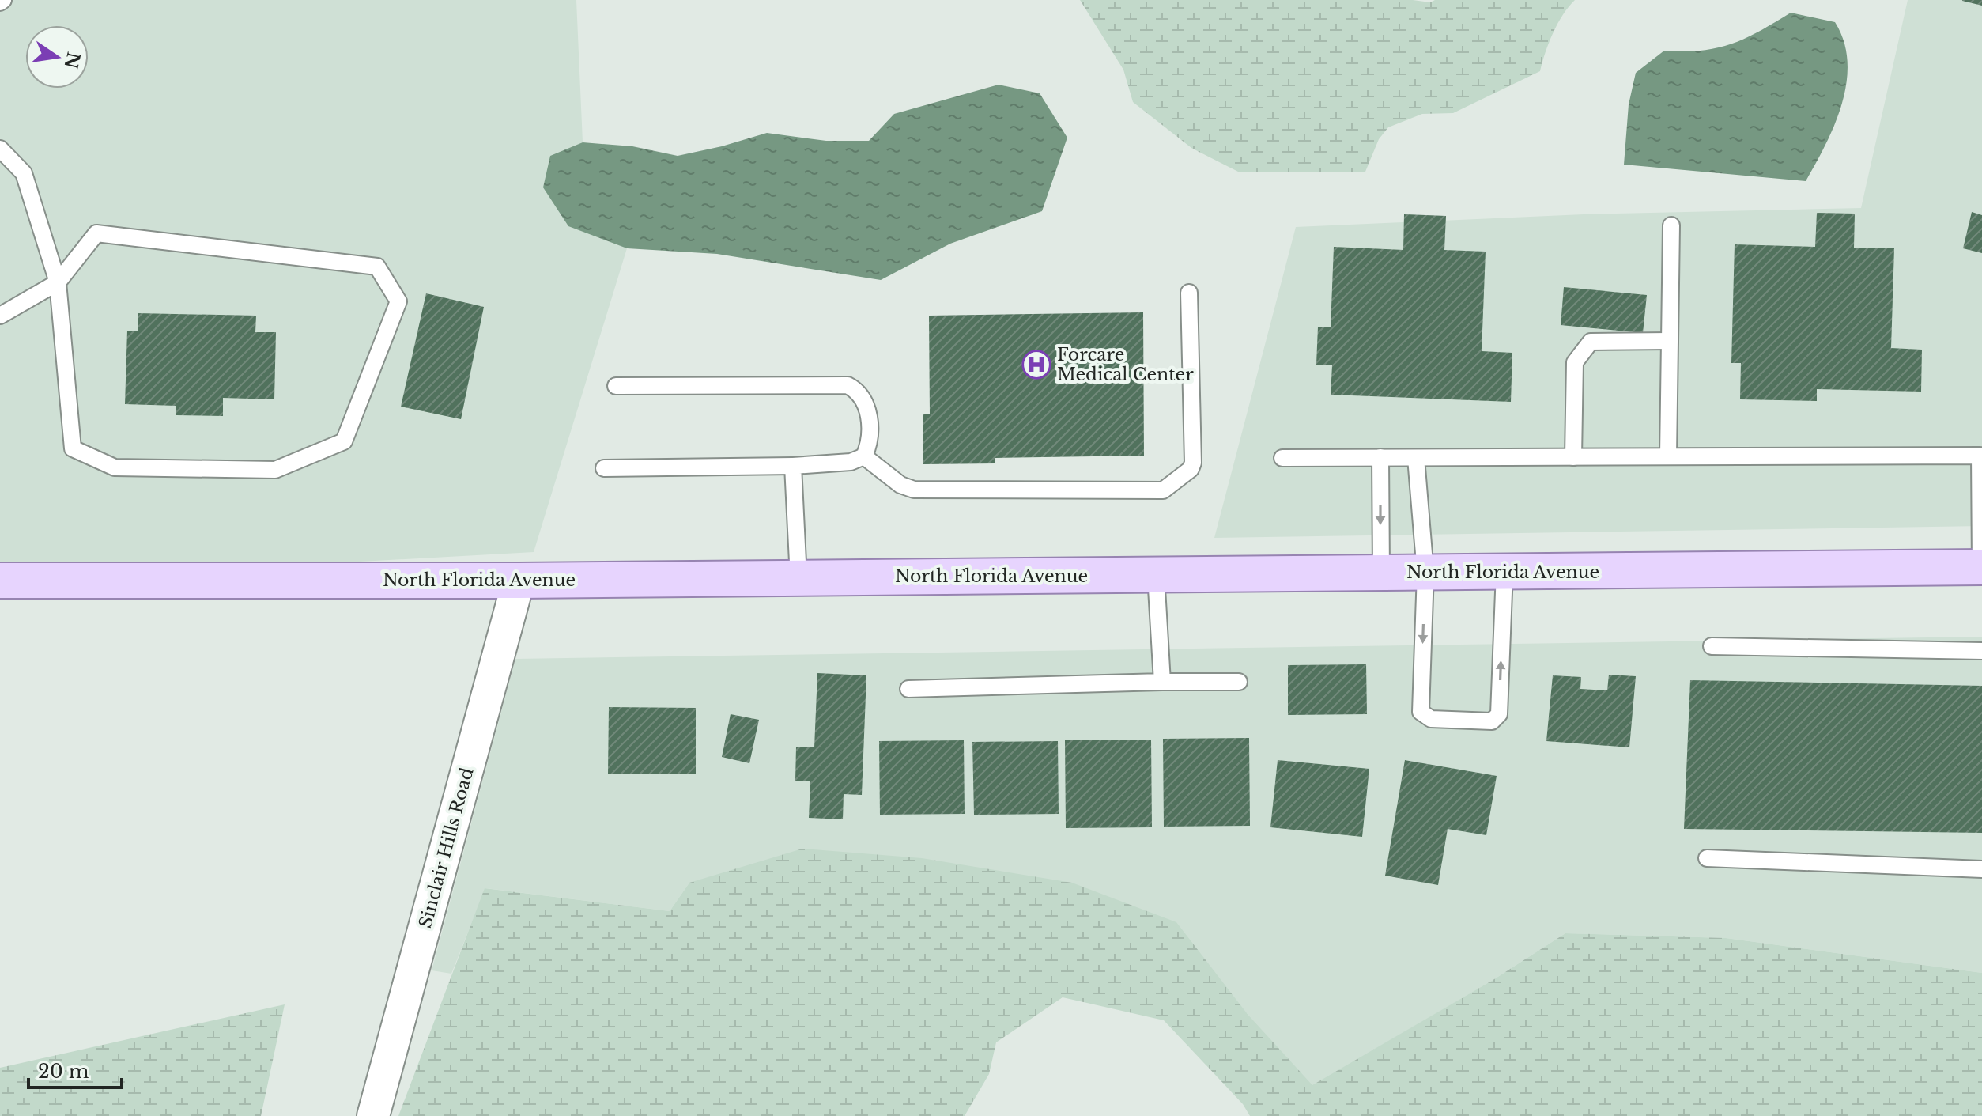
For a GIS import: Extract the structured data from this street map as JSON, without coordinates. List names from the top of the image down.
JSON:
{
  "streets": {
    "main road": ["North Florida Avenue"],
    "street": ["Sinclair Hills Road"]
  },
  "crossings": [
    ["North Florida Avenue", "Sinclair Hills Road"]
  ],
  "places": {
    "hospital": ["Forcare Medical Center"]
  },
  "scale_bar": "20 m",
  "north": "right"
}
